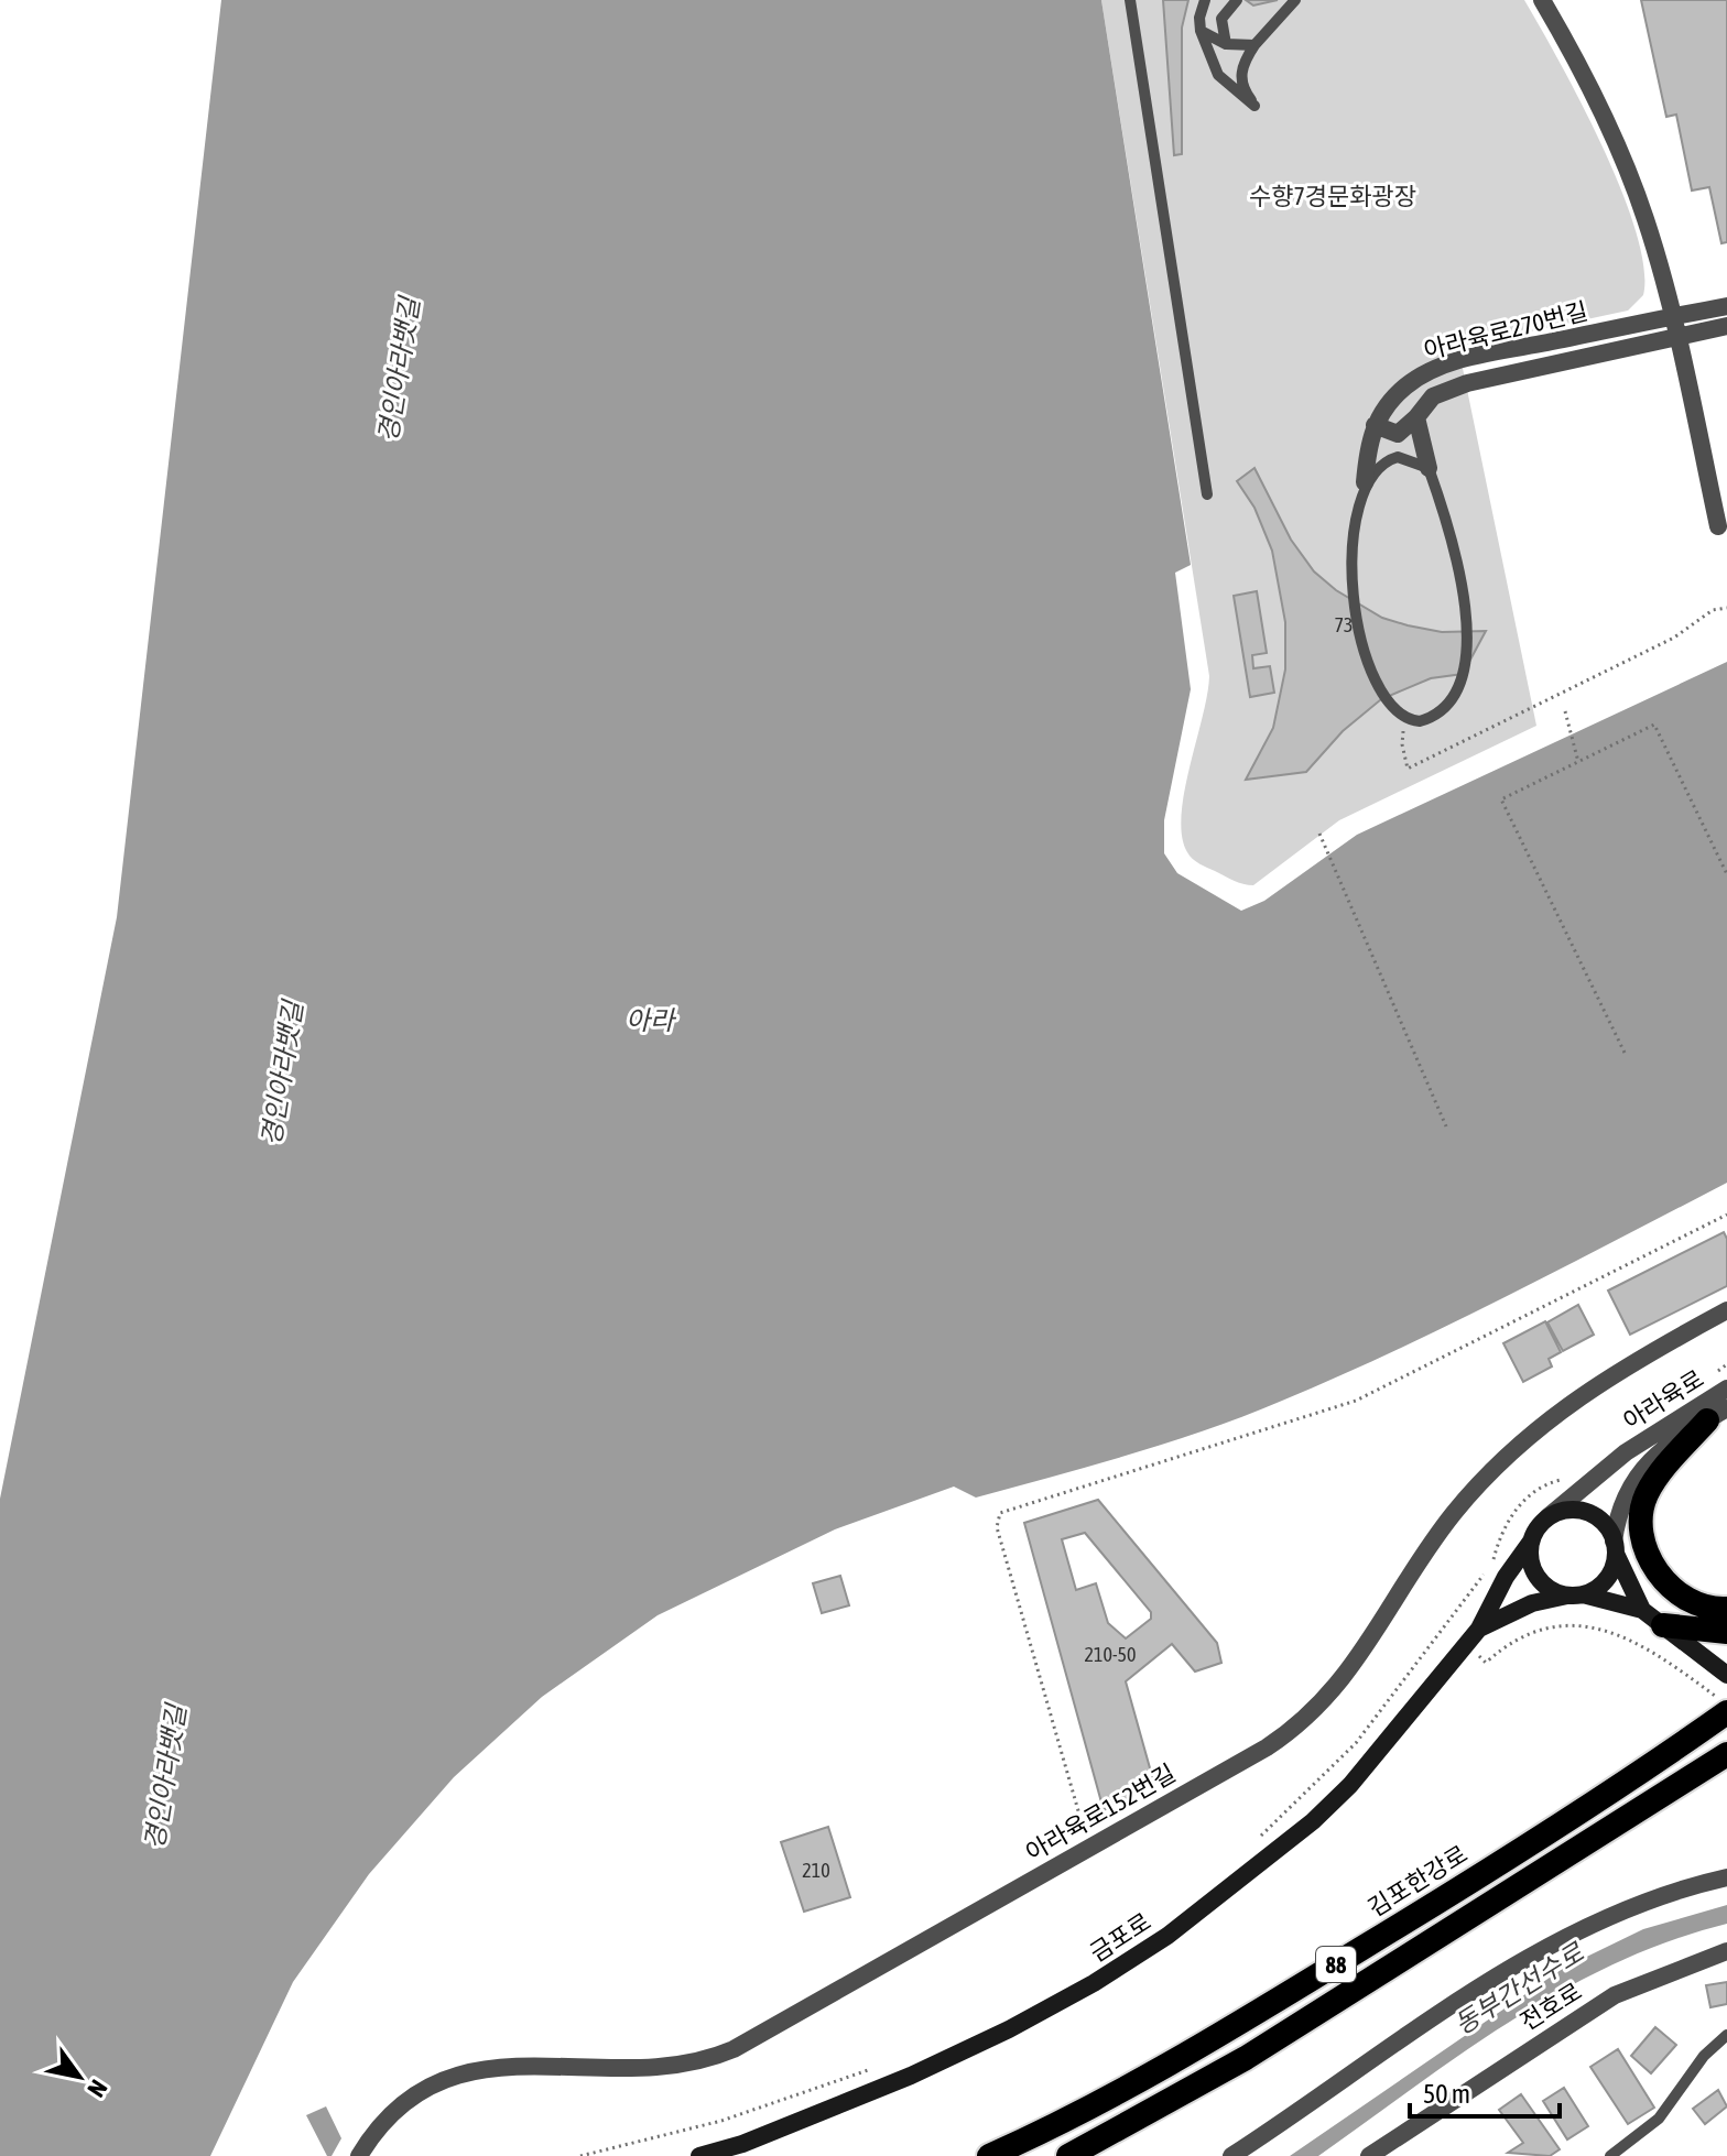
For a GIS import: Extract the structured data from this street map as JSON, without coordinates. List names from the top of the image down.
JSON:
{
  "streets": {
    "highway": ["김포한강로", "88"],
    "main road": ["금포로"],
    "street": [
      "아라육로270번길",
      "아라육로",
      "아라육로152번길",
      "전호로"
    ]
  },
  "water": ["경인아라뱃길", "아라", "동부간선수로"],
  "parks": ["수향7경문화광장"],
  "house_numbers": ["73", "210-50", "210"],
  "scale_bar": "50 m",
  "north": "bottom right"
}
